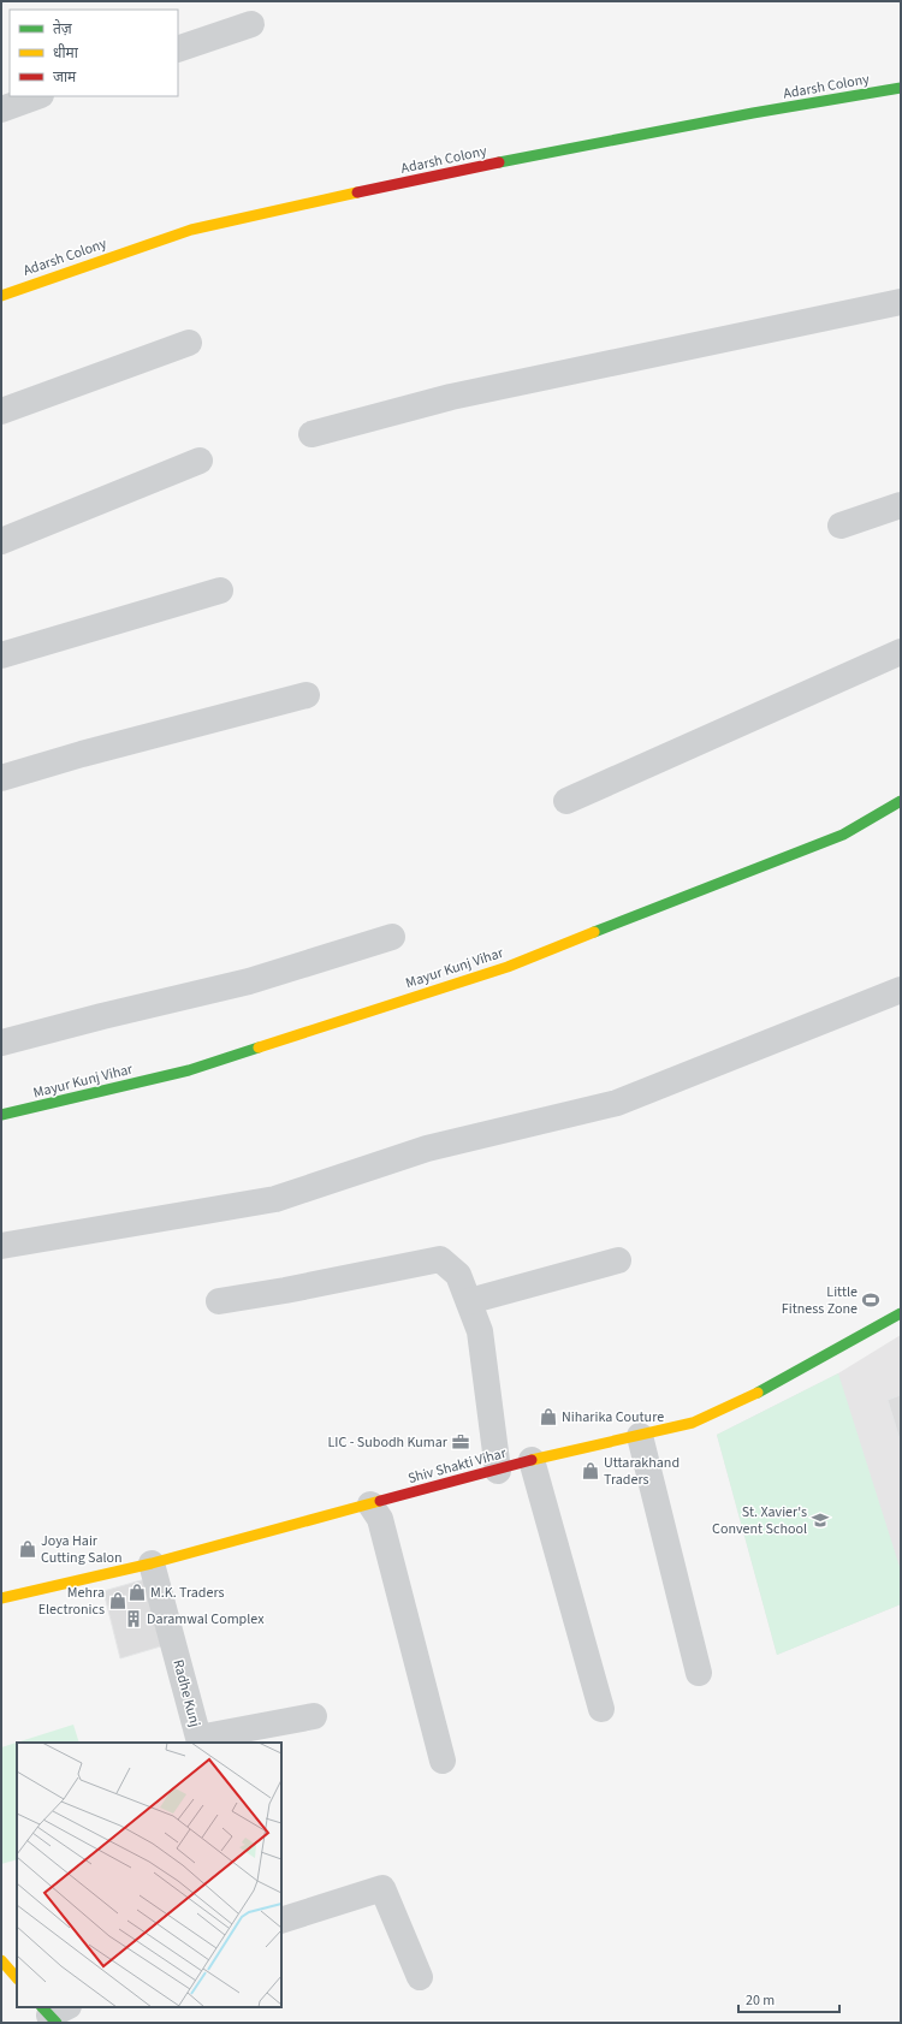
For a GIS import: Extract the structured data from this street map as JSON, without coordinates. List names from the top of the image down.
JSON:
{
  "streets": {
    "street": [
      "Adarsh Colony",
      "Mayur Kunj Vihar",
      "Shiv Shakti Vihar",
      "Radhe Kunj"
    ]
  },
  "crossings": [
    ["Shiv Shakti Vihar", "Radhe Kunj"]
  ],
  "places": {
    "sports": ["Little Fitness Zone"],
    "shop": [
      "Niharika Couture",
      "Uttarakhand Traders",
      "Joya Hair Cutting Salon",
      "M.K. Traders",
      "Mehra Electronics"
    ],
    "office": ["LIC - Subodh Kumar"],
    "school or university": ["St. Xavier's Convent School"],
    "building": ["Daramwal Complex"]
  },
  "legend": ["तेज़", "धीमा", "जाम"],
  "scale_bar": "20 m"
}
